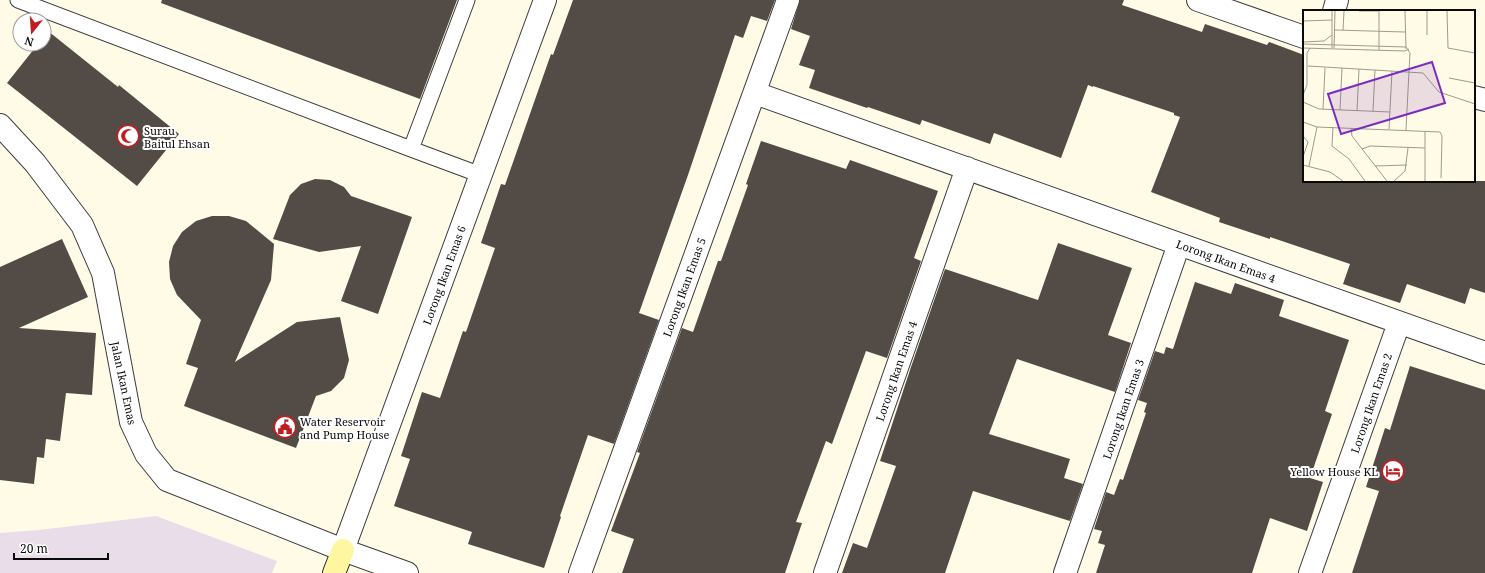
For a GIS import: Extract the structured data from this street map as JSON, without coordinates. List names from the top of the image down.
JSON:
{
  "streets": {
    "street": [
      "Lorong Ikan Emas 4",
      "Lorong Ikan Emas 6",
      "Lorong Ikan Emas 5",
      "Jalan Ikan Emas",
      "Lorong Ikan Emas 2",
      "Lorong Ikan Emas 3"
    ]
  },
  "crossings": [
    ["Lorong Ikan Emas 4", "Lorong Ikan Emas 5"],
    ["Lorong Ikan Emas 4", "Lorong Ikan Emas 2"],
    ["Lorong Ikan Emas 4", "Lorong Ikan Emas 3"],
    ["Lorong Ikan Emas 6", "Jalan Ikan Emas"]
  ],
  "places": {
    "mosque": ["Surau Baitul Ehsan"],
    "public building": ["Water Reservoir and Pump House"],
    "hotel": ["Yellow House KL"]
  },
  "scale_bar": "20 m",
  "north": "bottom"
}
